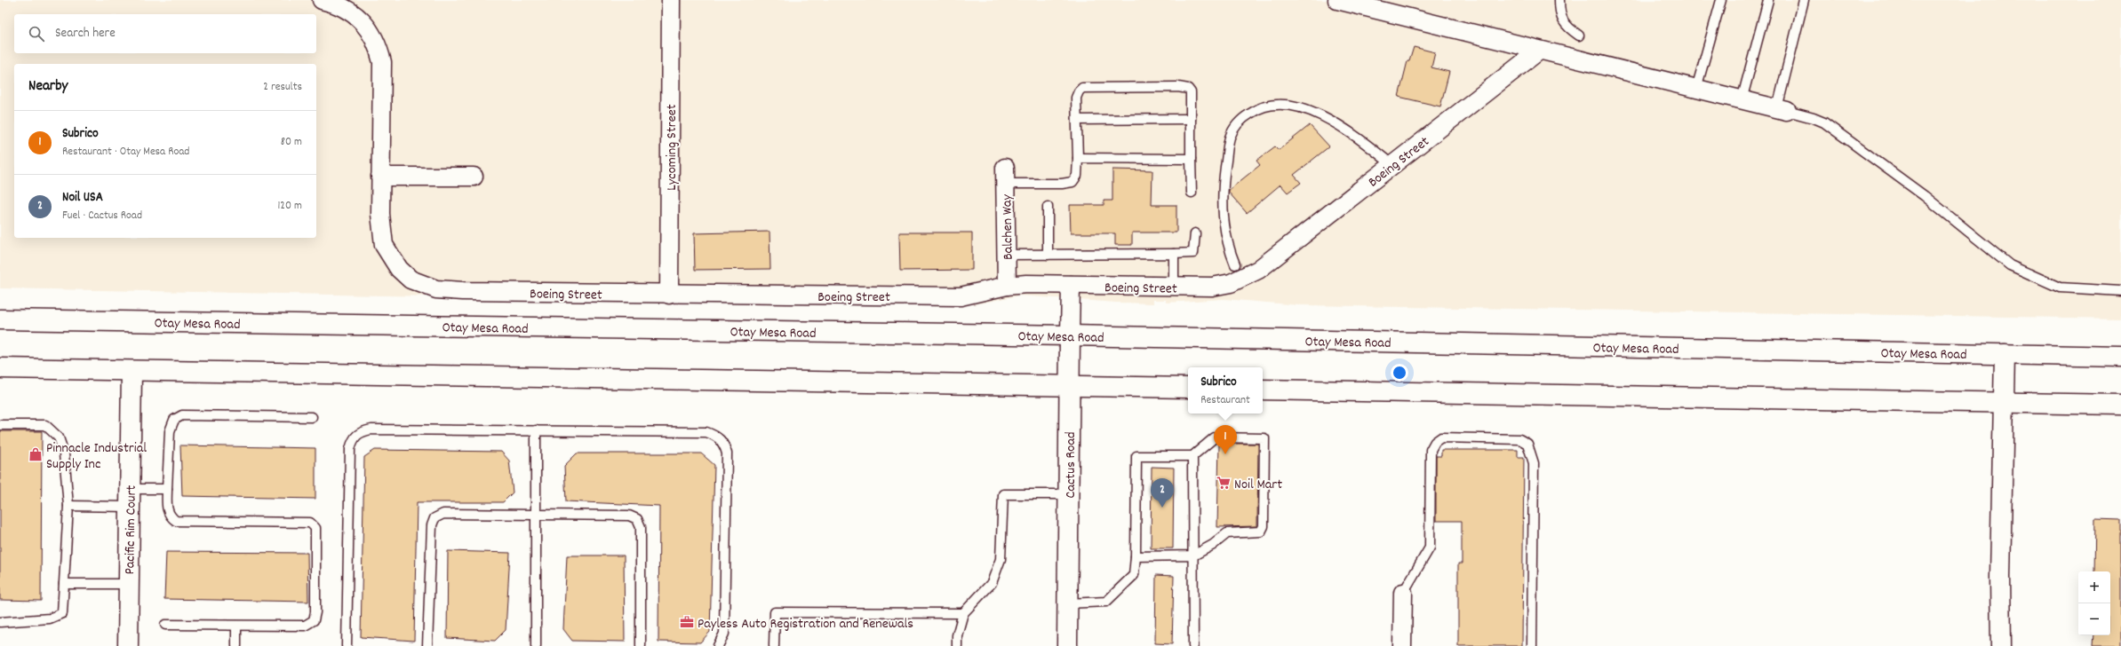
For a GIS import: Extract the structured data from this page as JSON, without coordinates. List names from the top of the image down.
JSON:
{
  "streets": {
    "main road": ["Otay Mesa Road", "Cactus Road", "Pacific Rim Court"],
    "street": ["Lycoming Street", "Boeing Street", "Balchen Way"]
  },
  "crossings": [
    ["Lycoming Street", "Boeing Street"],
    ["Boeing Street", "Balchen Way"],
    ["Boeing Street", "Cactus Road"],
    ["Otay Mesa Road", "Cactus Road"]
  ],
  "places": {
    "shop": ["Pinnacle Industrial Supply Inc"],
    "supermarket": ["Noil Mart"],
    "office": ["Payless Auto Registration and Renewals"]
  },
  "page": {
    "search": "Search here",
    "heading": ["Nearby", "2 results"],
    "list": [
      {
        "mark": "1",
        "name": "Subrico",
        "note": "Restaurant · Otay Mesa Road",
        "value": "80 m"
      },
      {
        "mark": "2",
        "name": "Noil USA",
        "note": "Fuel · Cactus Road",
        "value": "120 m"
      }
    ],
    "popup": ["Subrico", "Restaurant"],
    "pins": ["1", "2"],
    "map_buttons": ["+", "−"]
  }
}
